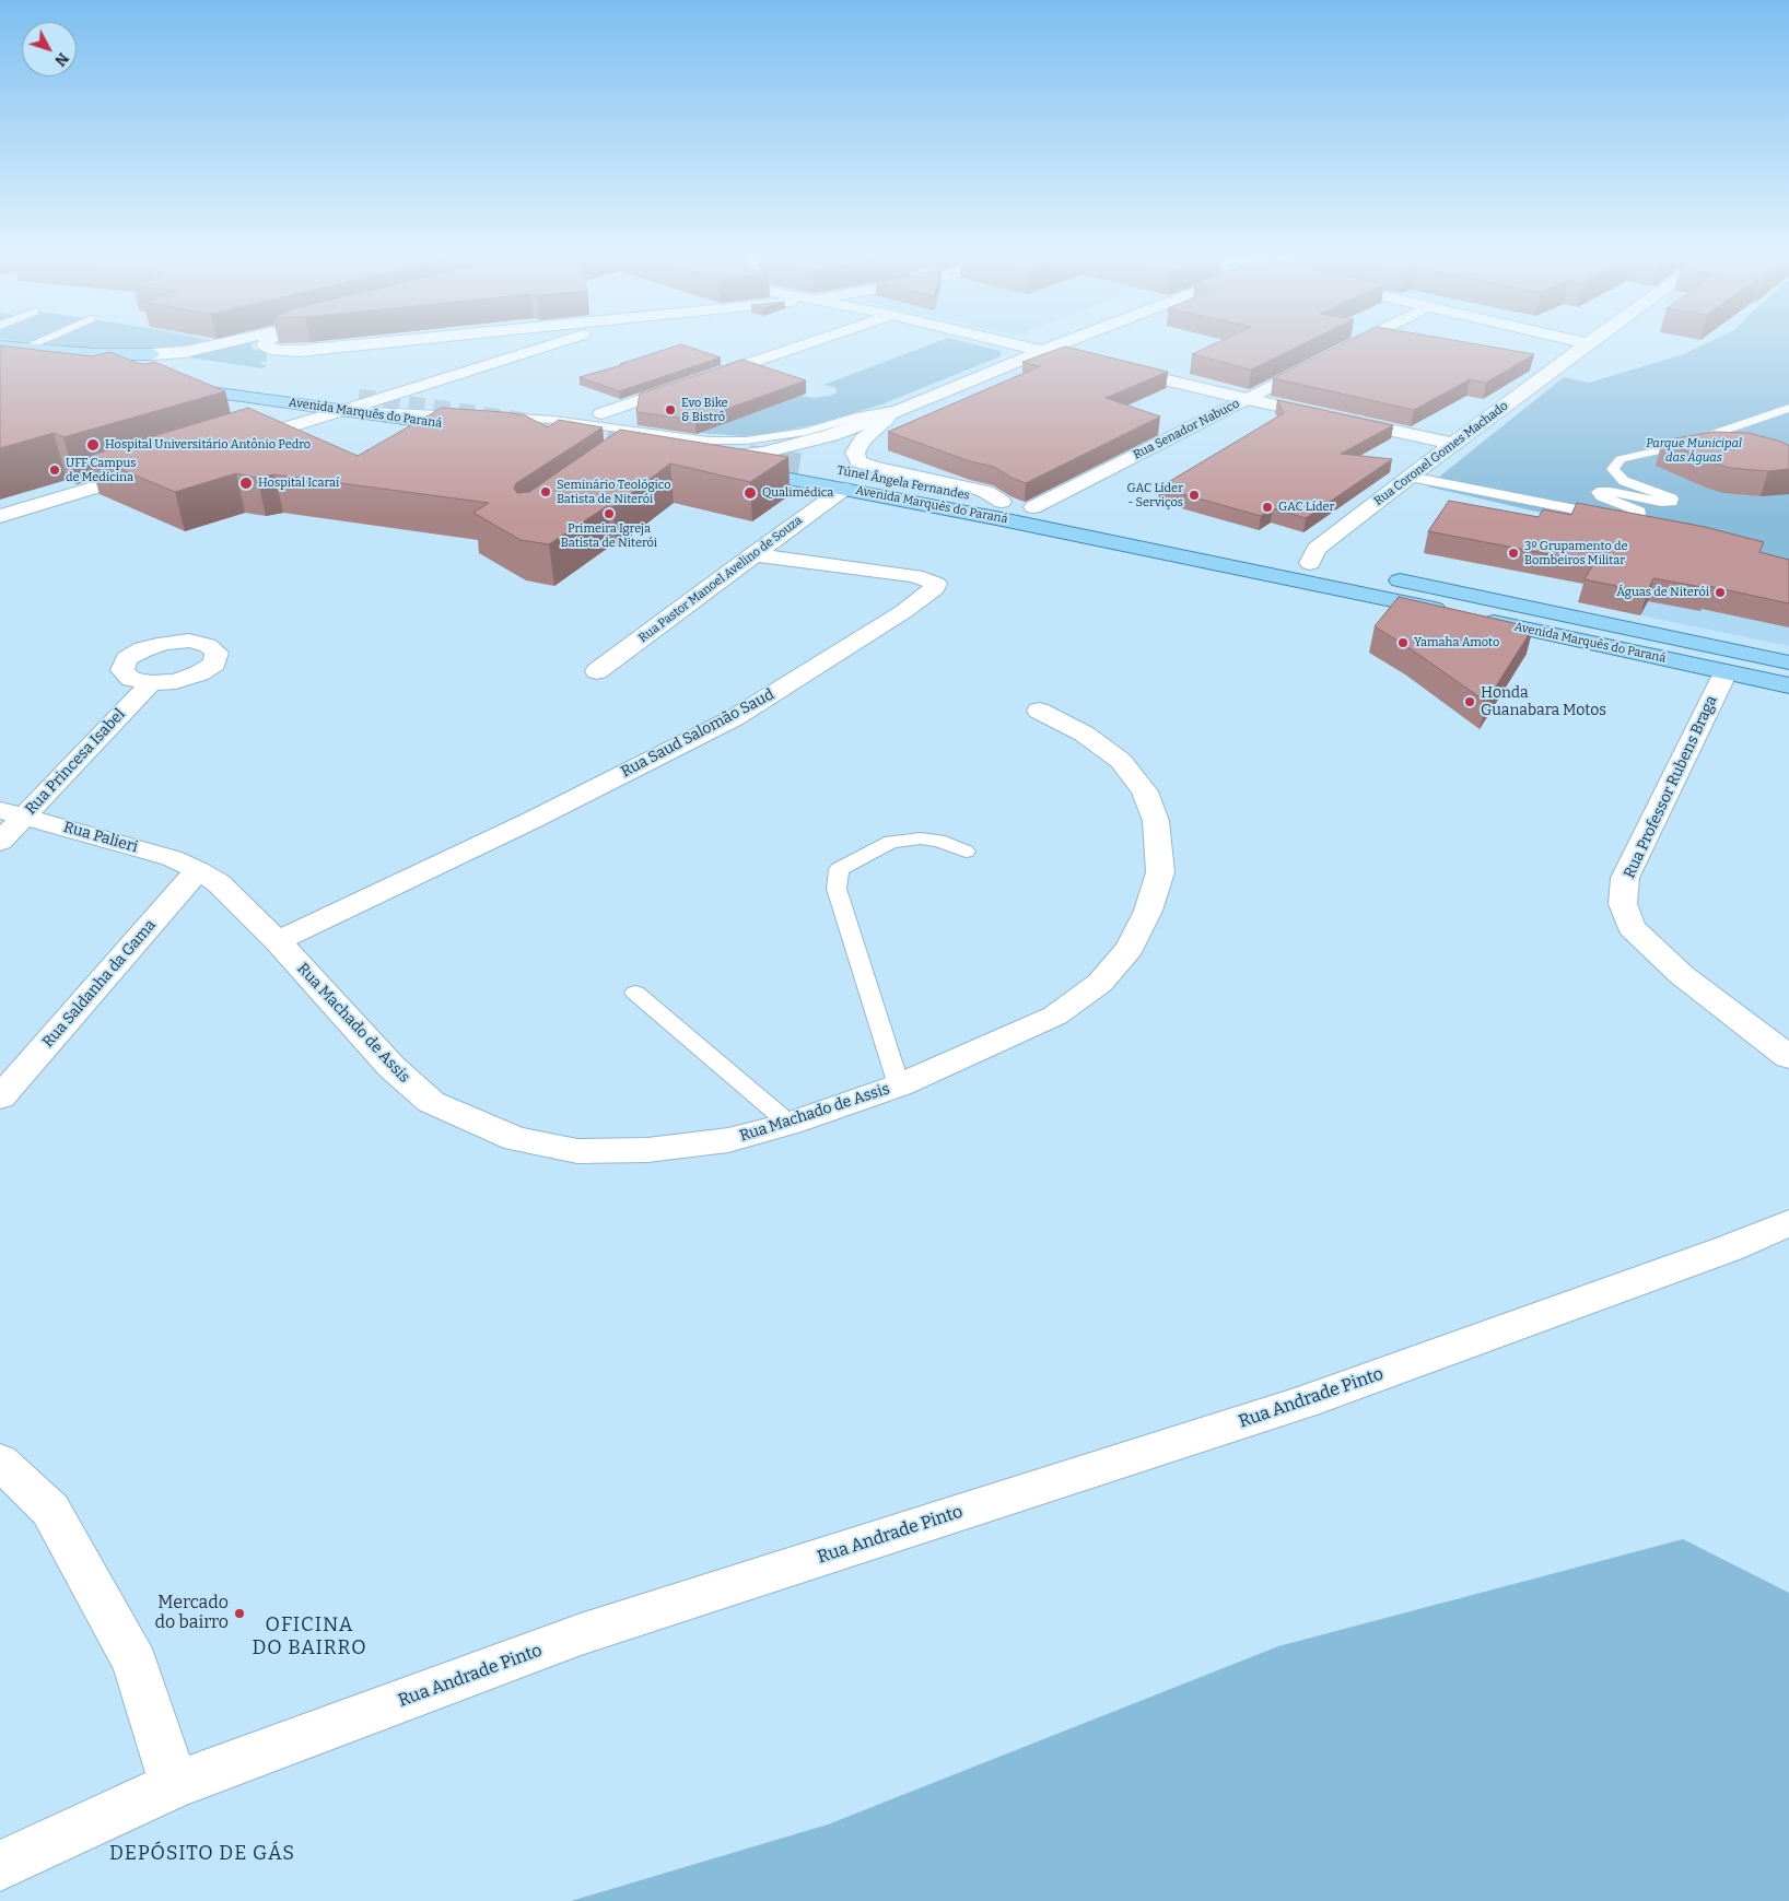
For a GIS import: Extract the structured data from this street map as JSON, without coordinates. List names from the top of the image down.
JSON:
{
  "streets": {
    "main road": ["Avenida Marquês do Paraná", "Túnel Ângela Fernandes"],
    "street": [
      "Rua Senador Nabuco",
      "Rua Coronel Gomes Machado",
      "Rua Pastor Manoel Avelino de Souza",
      "Rua Saud Salomão Saud",
      "Rua Princesa Isabel",
      "Rua Professor Rubens Braga",
      "Rua Palieri",
      "Rua Saldanha da Gama",
      "Rua Machado de Assis",
      "Rua Andrade Pinto"
    ]
  },
  "crossings": [
    ["Avenida Marquês do Paraná", "Rua Senador Nabuco"],
    ["Avenida Marquês do Paraná", "Rua Coronel Gomes Machado"],
    ["Avenida Marquês do Paraná", "Túnel Ângela Fernandes"],
    ["Avenida Marquês do Paraná", "Rua Pastor Manoel Avelino de Souza"],
    ["Avenida Marquês do Paraná", "Rua Professor Rubens Braga"],
    ["Rua Pastor Manoel Avelino de Souza", "Rua Saud Salomão Saud"],
    ["Rua Saud Salomão Saud", "Rua Machado de Assis"],
    ["Rua Princesa Isabel", "Rua Palieri"],
    ["Rua Palieri", "Rua Saldanha da Gama"],
    ["Rua Palieri", "Rua Machado de Assis"],
    ["Rua Saldanha da Gama", "Rua Machado de Assis"]
  ],
  "districts": ["OFICINA DO BAIRRO", "DEPÓSITO DE GÁS"],
  "parks": ["Parque Municipal das Águas"],
  "places": [
    "Evo Bike & Bistrô",
    "Hospital Universitário Antônio Pedro",
    "UFF Campus de Medicina",
    "Hospital Icaraí",
    "Seminário Teológico Batista de Niterói",
    "Qualimédica",
    "GAC Líder - Serviços",
    "GAC Líder",
    "Primeira Igreja Batista de Niterói",
    "3º Grupamento de Bombeiros Militar",
    "Águas de Niterói",
    "Yamaha Amoto",
    "Honda Guanabara Motos",
    "Mercado do bairro"
  ],
  "north": "bottom right"
}
